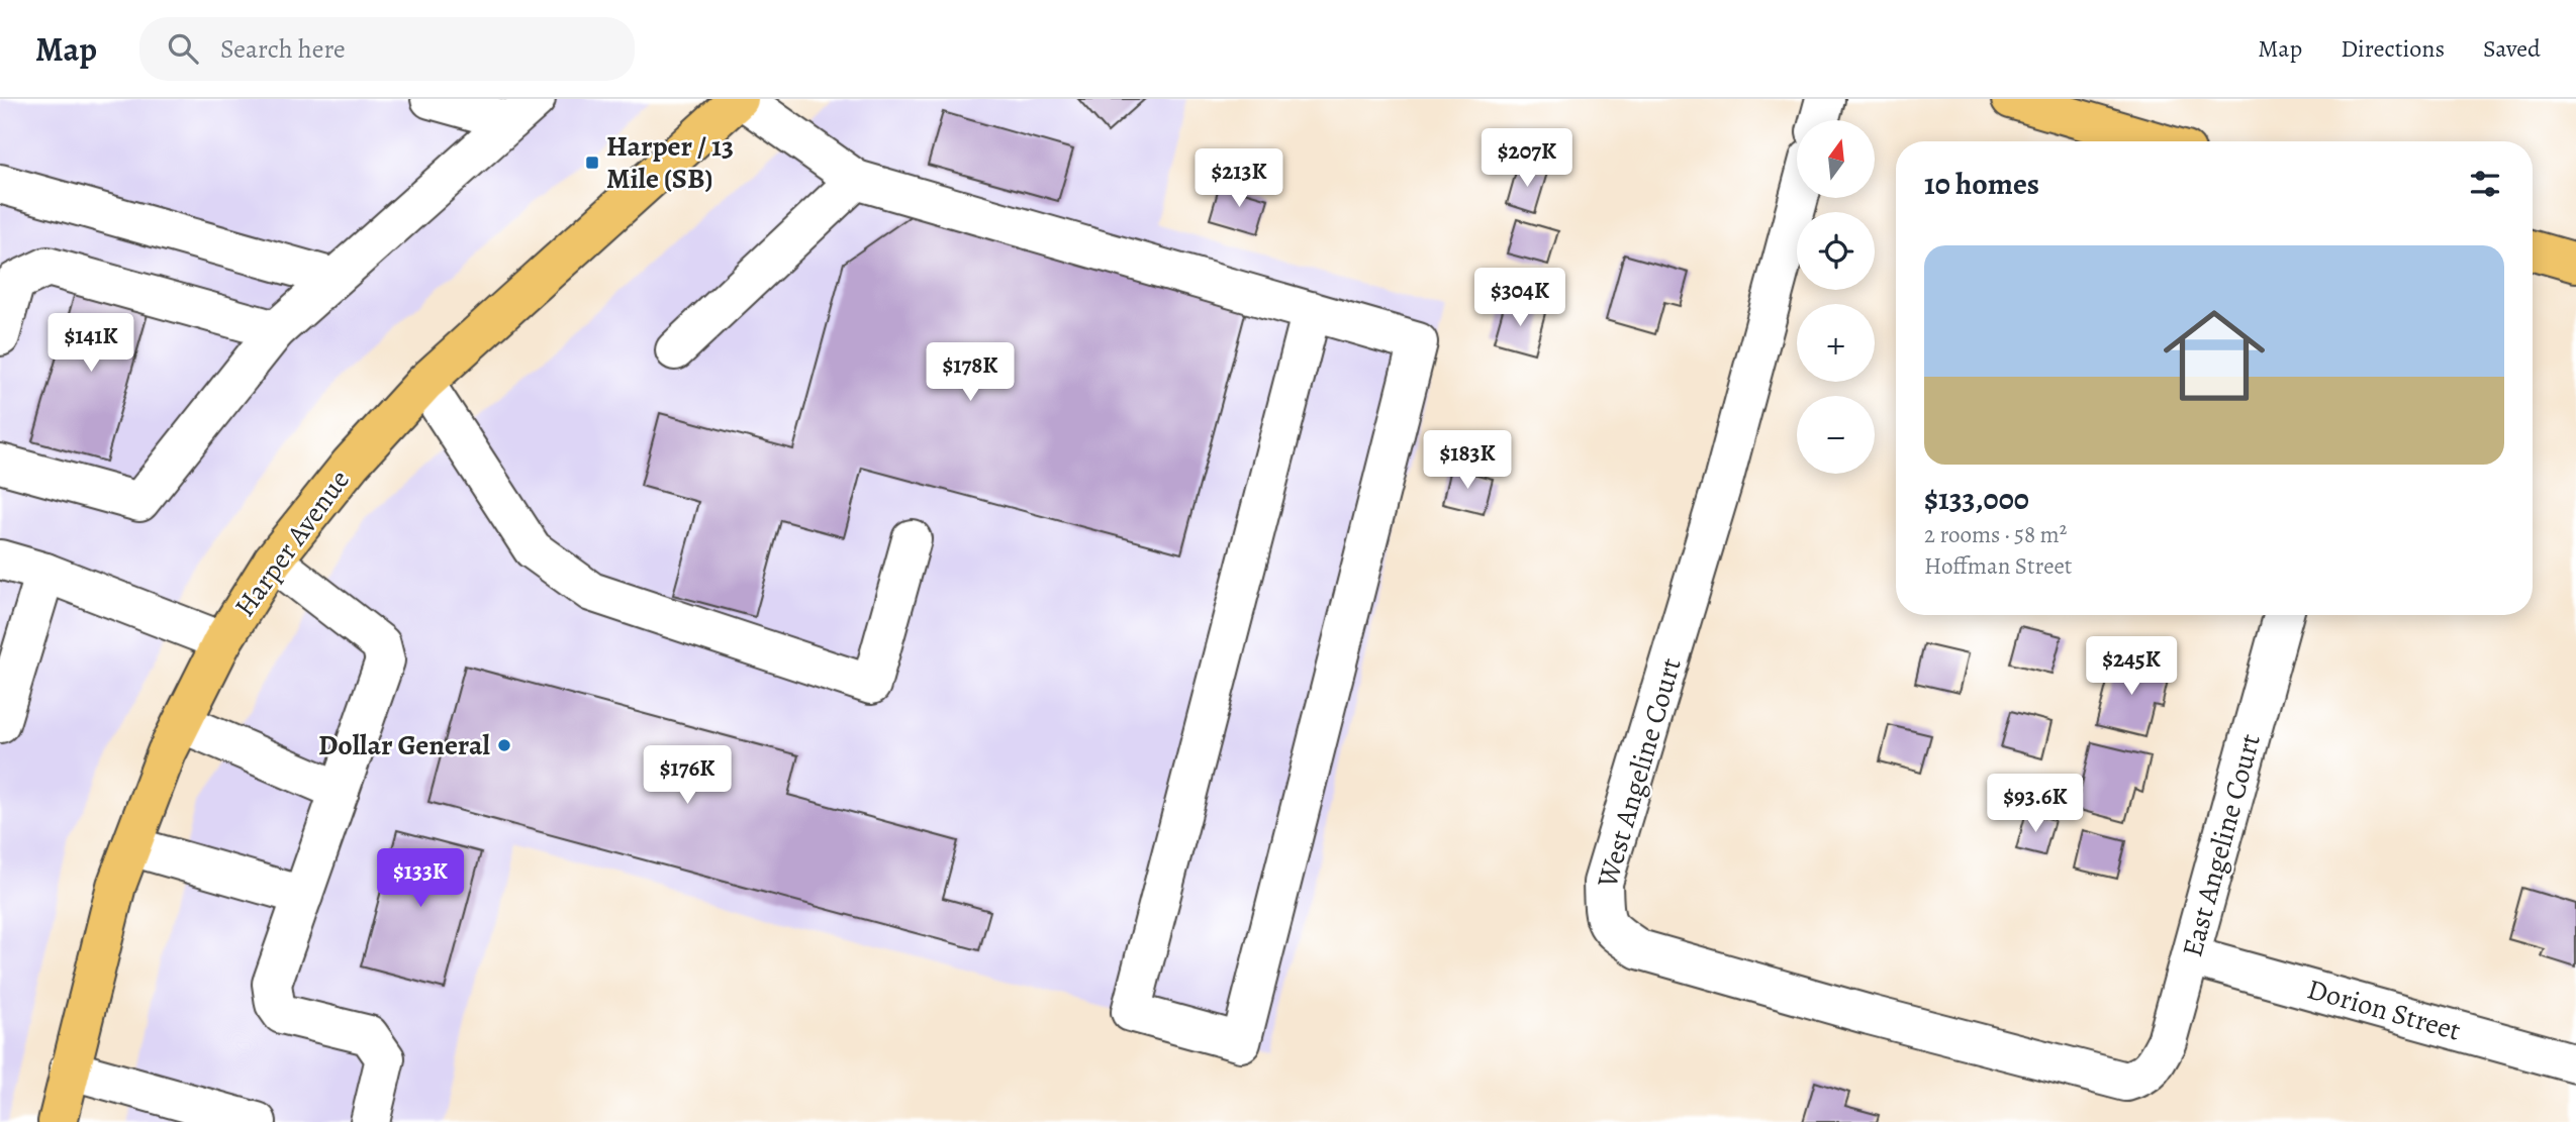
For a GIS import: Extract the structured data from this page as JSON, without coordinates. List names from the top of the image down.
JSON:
{
  "streets": {
    "main road": ["Harper Avenue"],
    "street": ["West Angeline Court", "East Angeline Court", "Dorion Street"]
  },
  "crossings": [
    ["West Angeline Court", "East Angeline Court"],
    ["East Angeline Court", "Dorion Street"]
  ],
  "places": {
    "transit": ["Harper / 13 Mile (SB)"],
    "other": ["Dollar General"]
  },
  "north": "top",
  "page": {
    "header": "Map",
    "search": "Search here",
    "nav": ["Map", "Directions", "Saved"],
    "map_buttons": ["+", "−"],
    "price": [
      "$207K",
      "$213K",
      "$304K",
      "$141K",
      "$178K",
      "$183K",
      "$245K",
      "$176K",
      "$93.6K",
      "$133K"
    ],
    "heading": "10 homes",
    "list": [
      {
        "name": "$133,000",
        "note": "2 rooms · 58 m² · Hoffman Street"
      }
    ]
  }
}
